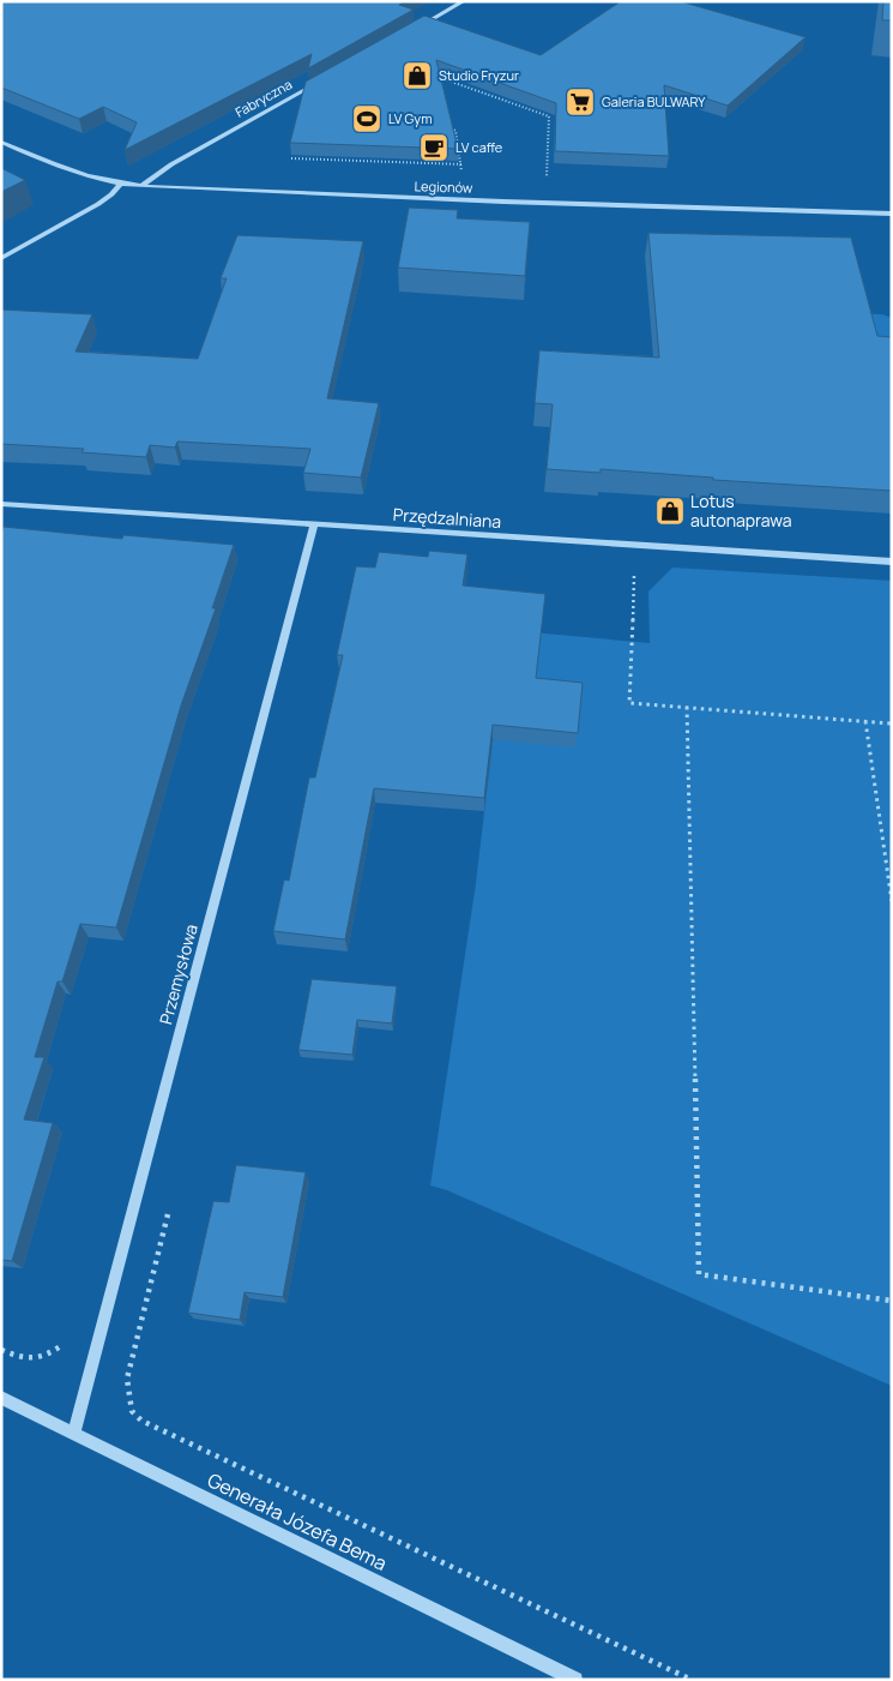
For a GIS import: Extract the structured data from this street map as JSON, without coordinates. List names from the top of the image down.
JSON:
{
  "streets": {
    "street": [
      "Fabryczna",
      "Legionów",
      "Przędzalniana",
      "Przemysłowa",
      "Generała Józefa Bema"
    ]
  },
  "crossings": [
    ["Fabryczna", "Legionów"],
    ["Przędzalniana", "Przemysłowa"],
    ["Przemysłowa", "Generała Józefa Bema"]
  ],
  "places": {
    "shop": ["Studio Fryzur", "Lotus autonaprawa"],
    "supermarket": ["Galeria BULWARY"],
    "sports": ["LV Gym"],
    "cafe": ["LV caffe"]
  }
}
